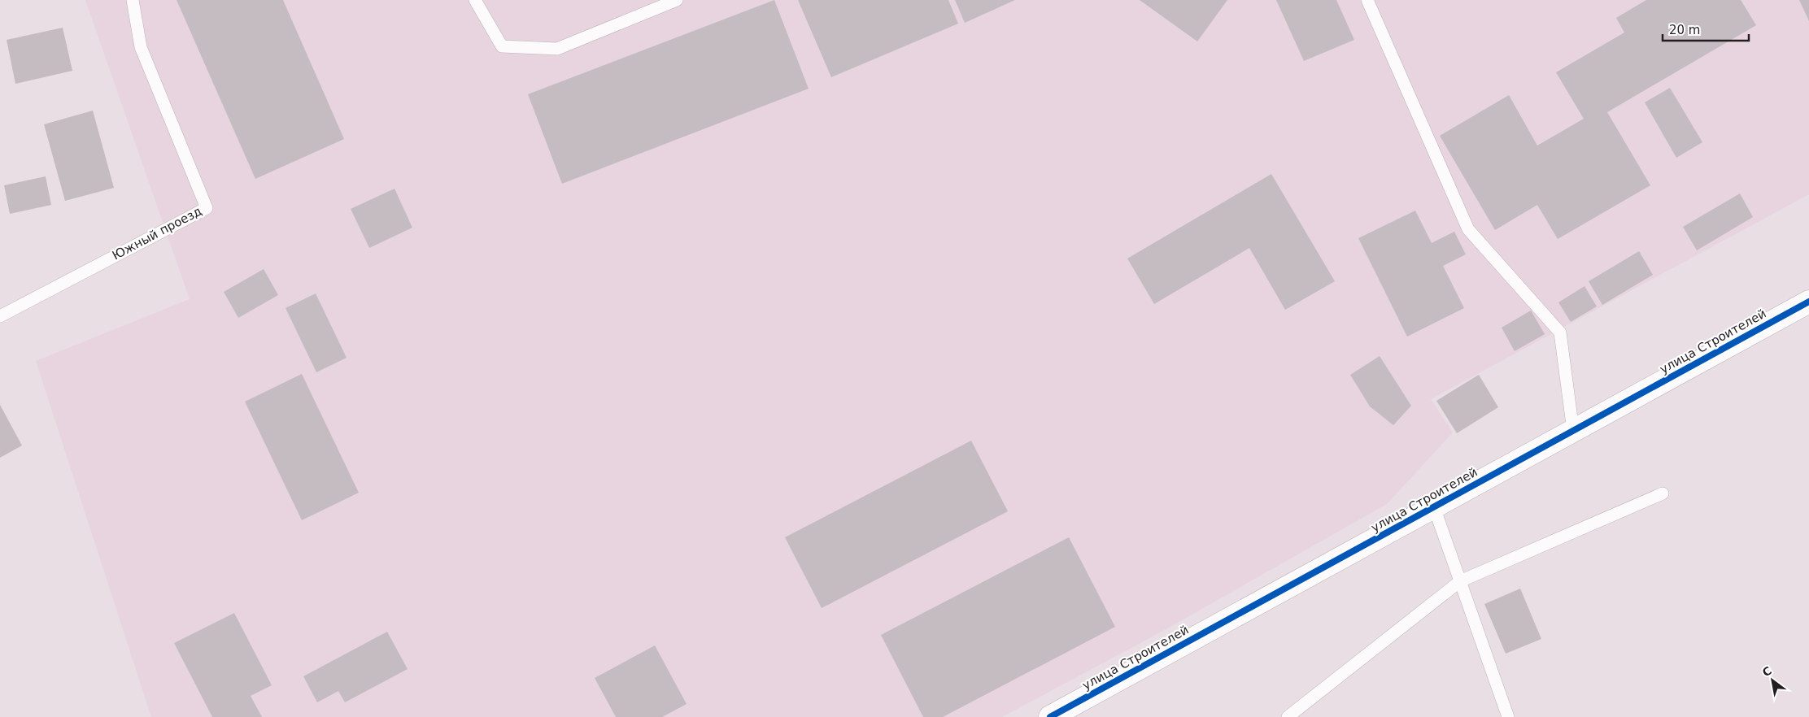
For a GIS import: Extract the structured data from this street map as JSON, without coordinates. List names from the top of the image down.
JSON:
{
  "streets": {
    "street": ["улица Строителей"],
    "lane": ["Южный проезд"]
  },
  "scale_bar": "20 m",
  "north": "top left"
}
